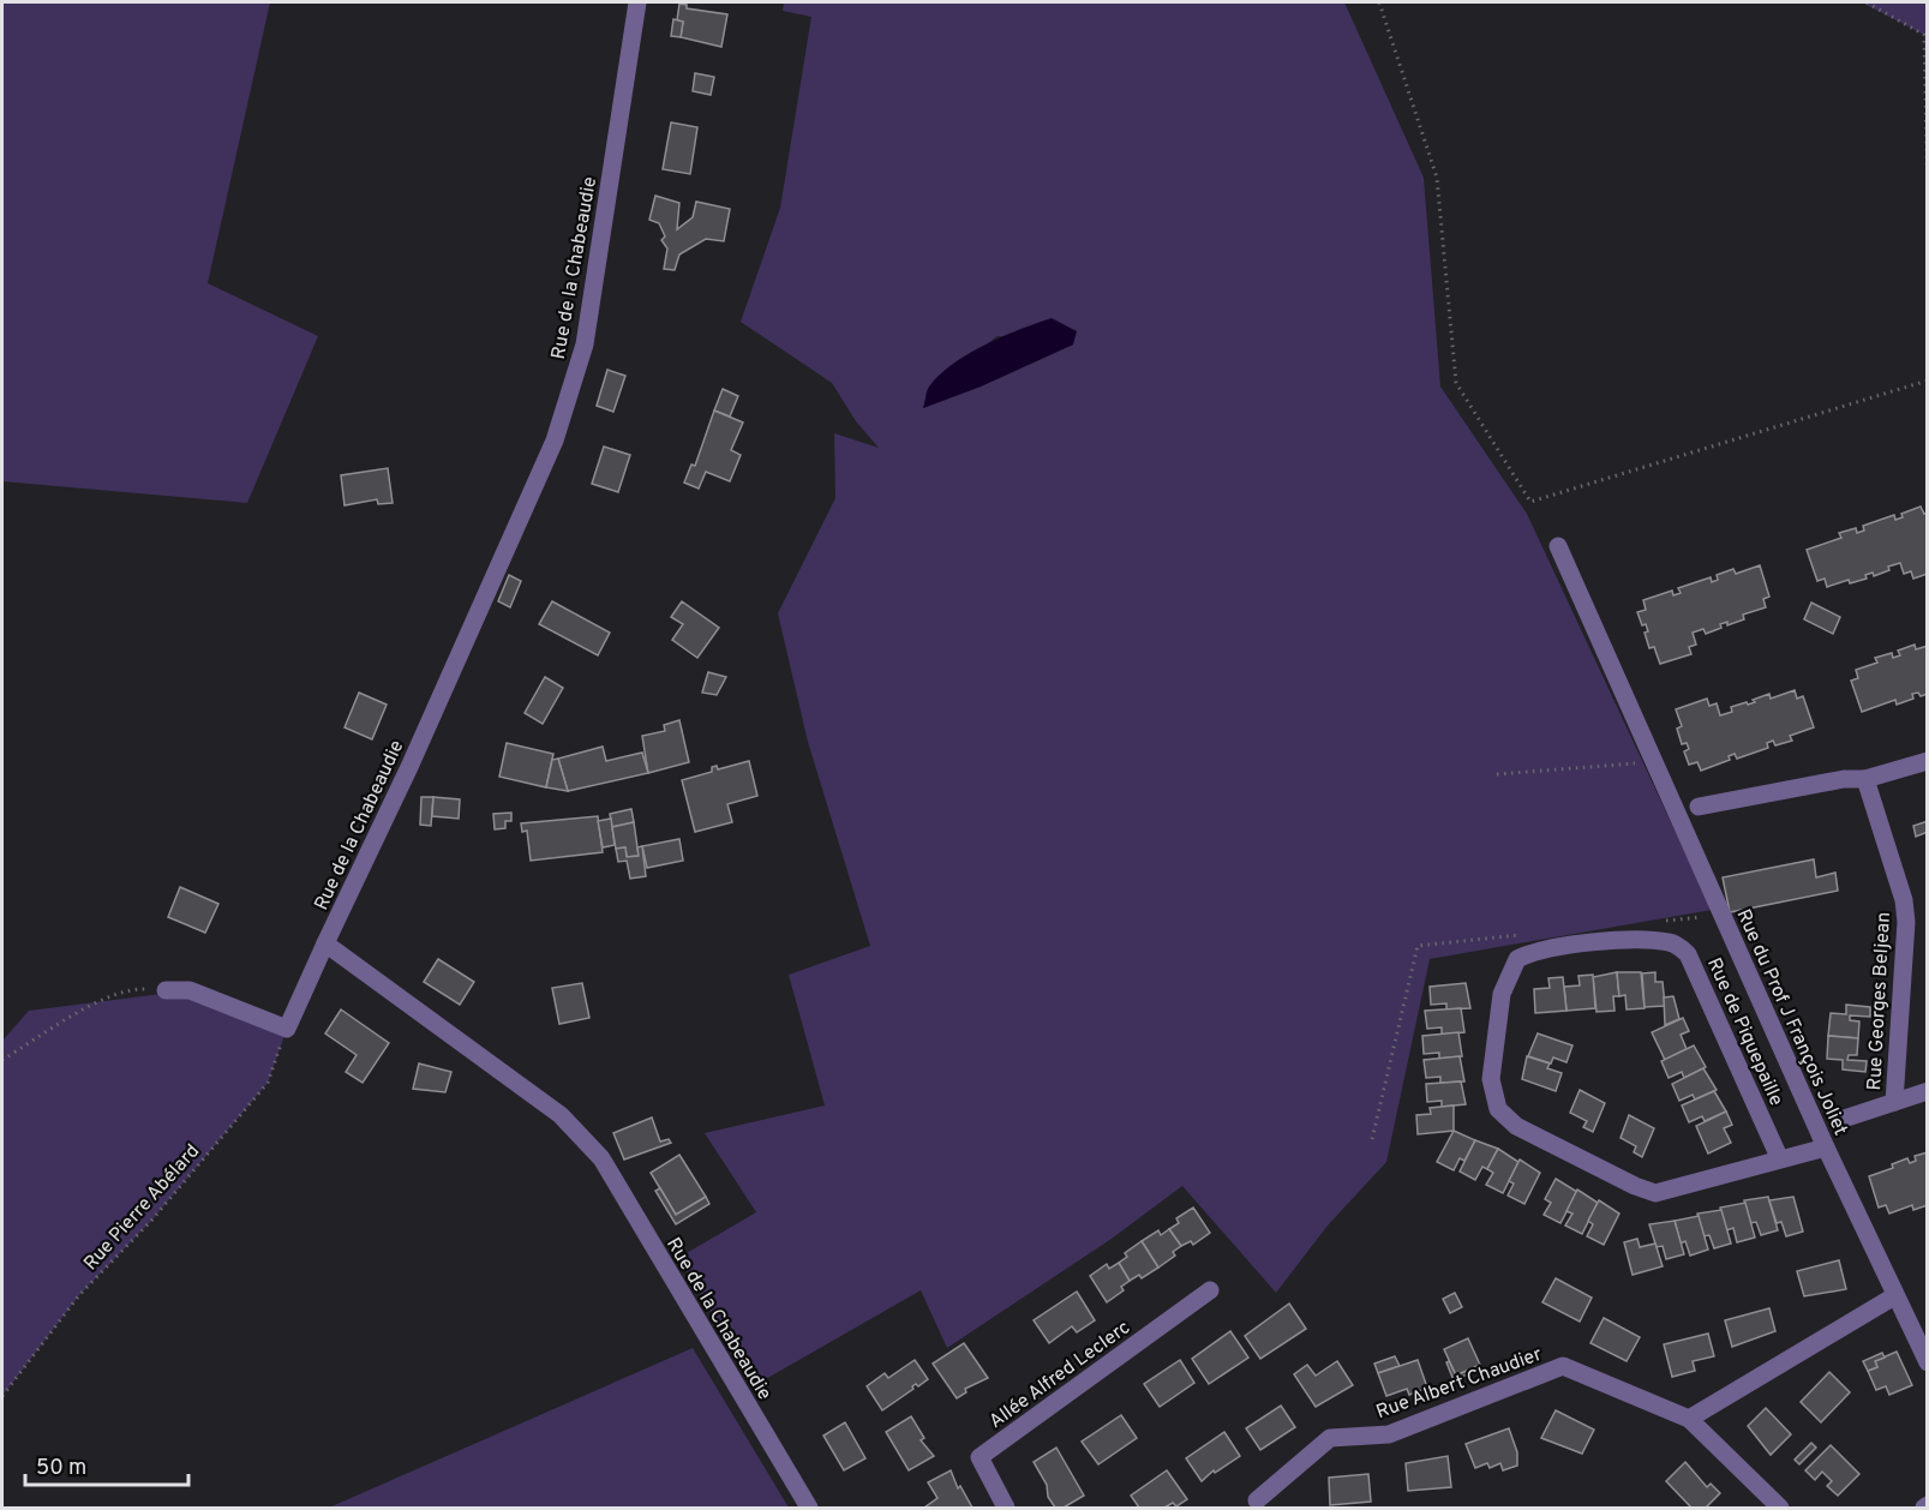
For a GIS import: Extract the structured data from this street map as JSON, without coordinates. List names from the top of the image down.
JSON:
{
  "streets": {
    "street": [
      "Rue de la Chabeaudie",
      "Rue Georges Beljean",
      "Rue du Prof J François Joliet",
      "Rue de Piquepaille",
      "Allée Alfred Leclerc",
      "Rue Albert Chaudier"
    ],
    "path": ["Rue Pierre Abélard"]
  },
  "crossings": [
    ["Rue du Prof J François Joliet", "Rue de Piquepaille"]
  ],
  "scale_bar": "50 m"
}
